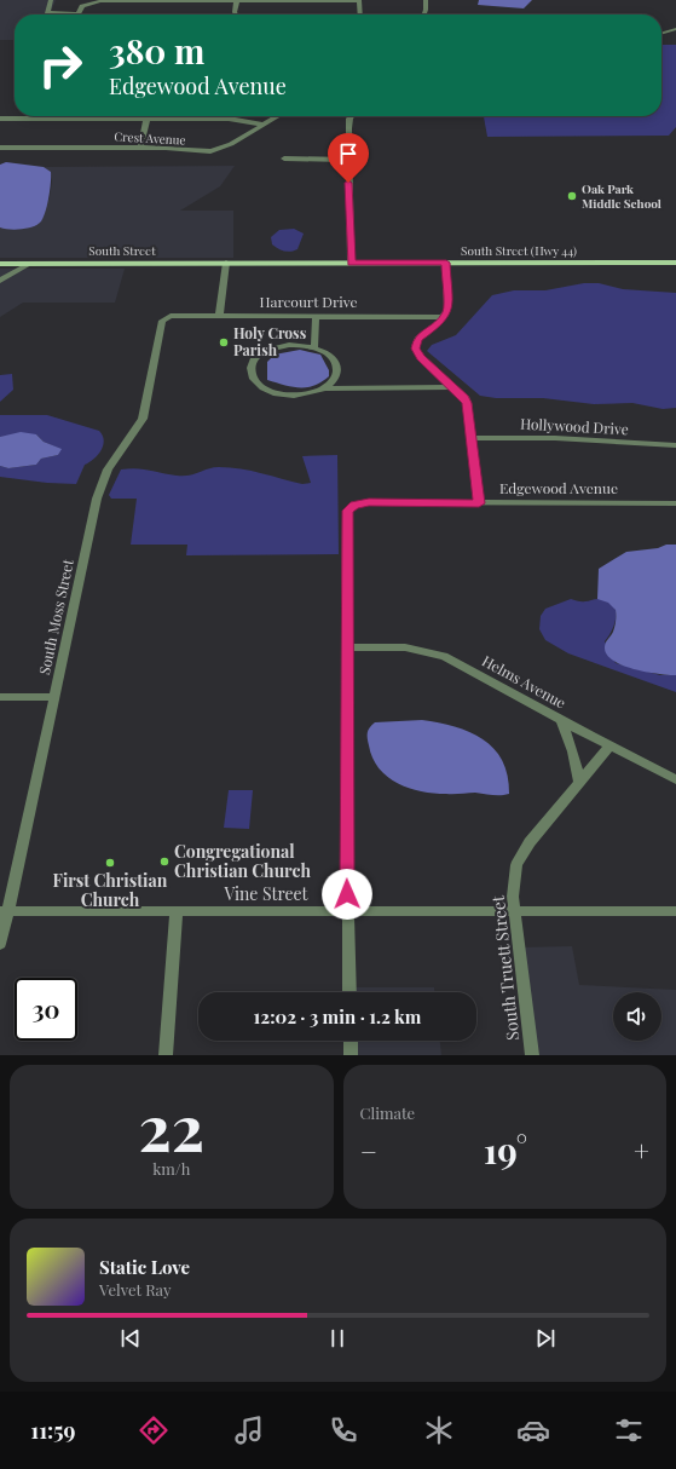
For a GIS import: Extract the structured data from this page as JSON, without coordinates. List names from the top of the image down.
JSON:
{
  "streets": {
    "main road": ["South Street", "South Street (Hwy 44)"],
    "street": [
      "Crest Avenue",
      "Harcourt Drive",
      "Hollywood Drive",
      "Edgewood Avenue",
      "South Moss Street",
      "Helms Avenue",
      "Vine Street",
      "South Truett Street"
    ]
  },
  "crossings": [
    ["South Street", "South Street (Hwy 44)"],
    ["Harcourt Drive", "South Moss Street"],
    ["Edgewood Avenue", "Helms Avenue"],
    ["South Moss Street", "Vine Street"],
    ["Helms Avenue", "South Truett Street"],
    ["Vine Street", "South Truett Street"]
  ],
  "places": [
    "Oak Park Middle School",
    "Holy Cross Parish",
    "Congregational Christian Church",
    "First Christian Church"
  ],
  "page": {
    "turn": ["380 m", "Edgewood Avenue"],
    "limit": "30",
    "trip": "12:02 · 3 min · 1.2 km",
    "tile": [
      ["22", "km/h"],
      "Climate"
    ],
    "heat": ["−", "19°", "+"],
    "song": ["Static Love", "Velvet Ray"],
    "tabs": "11:59"
  }
}
